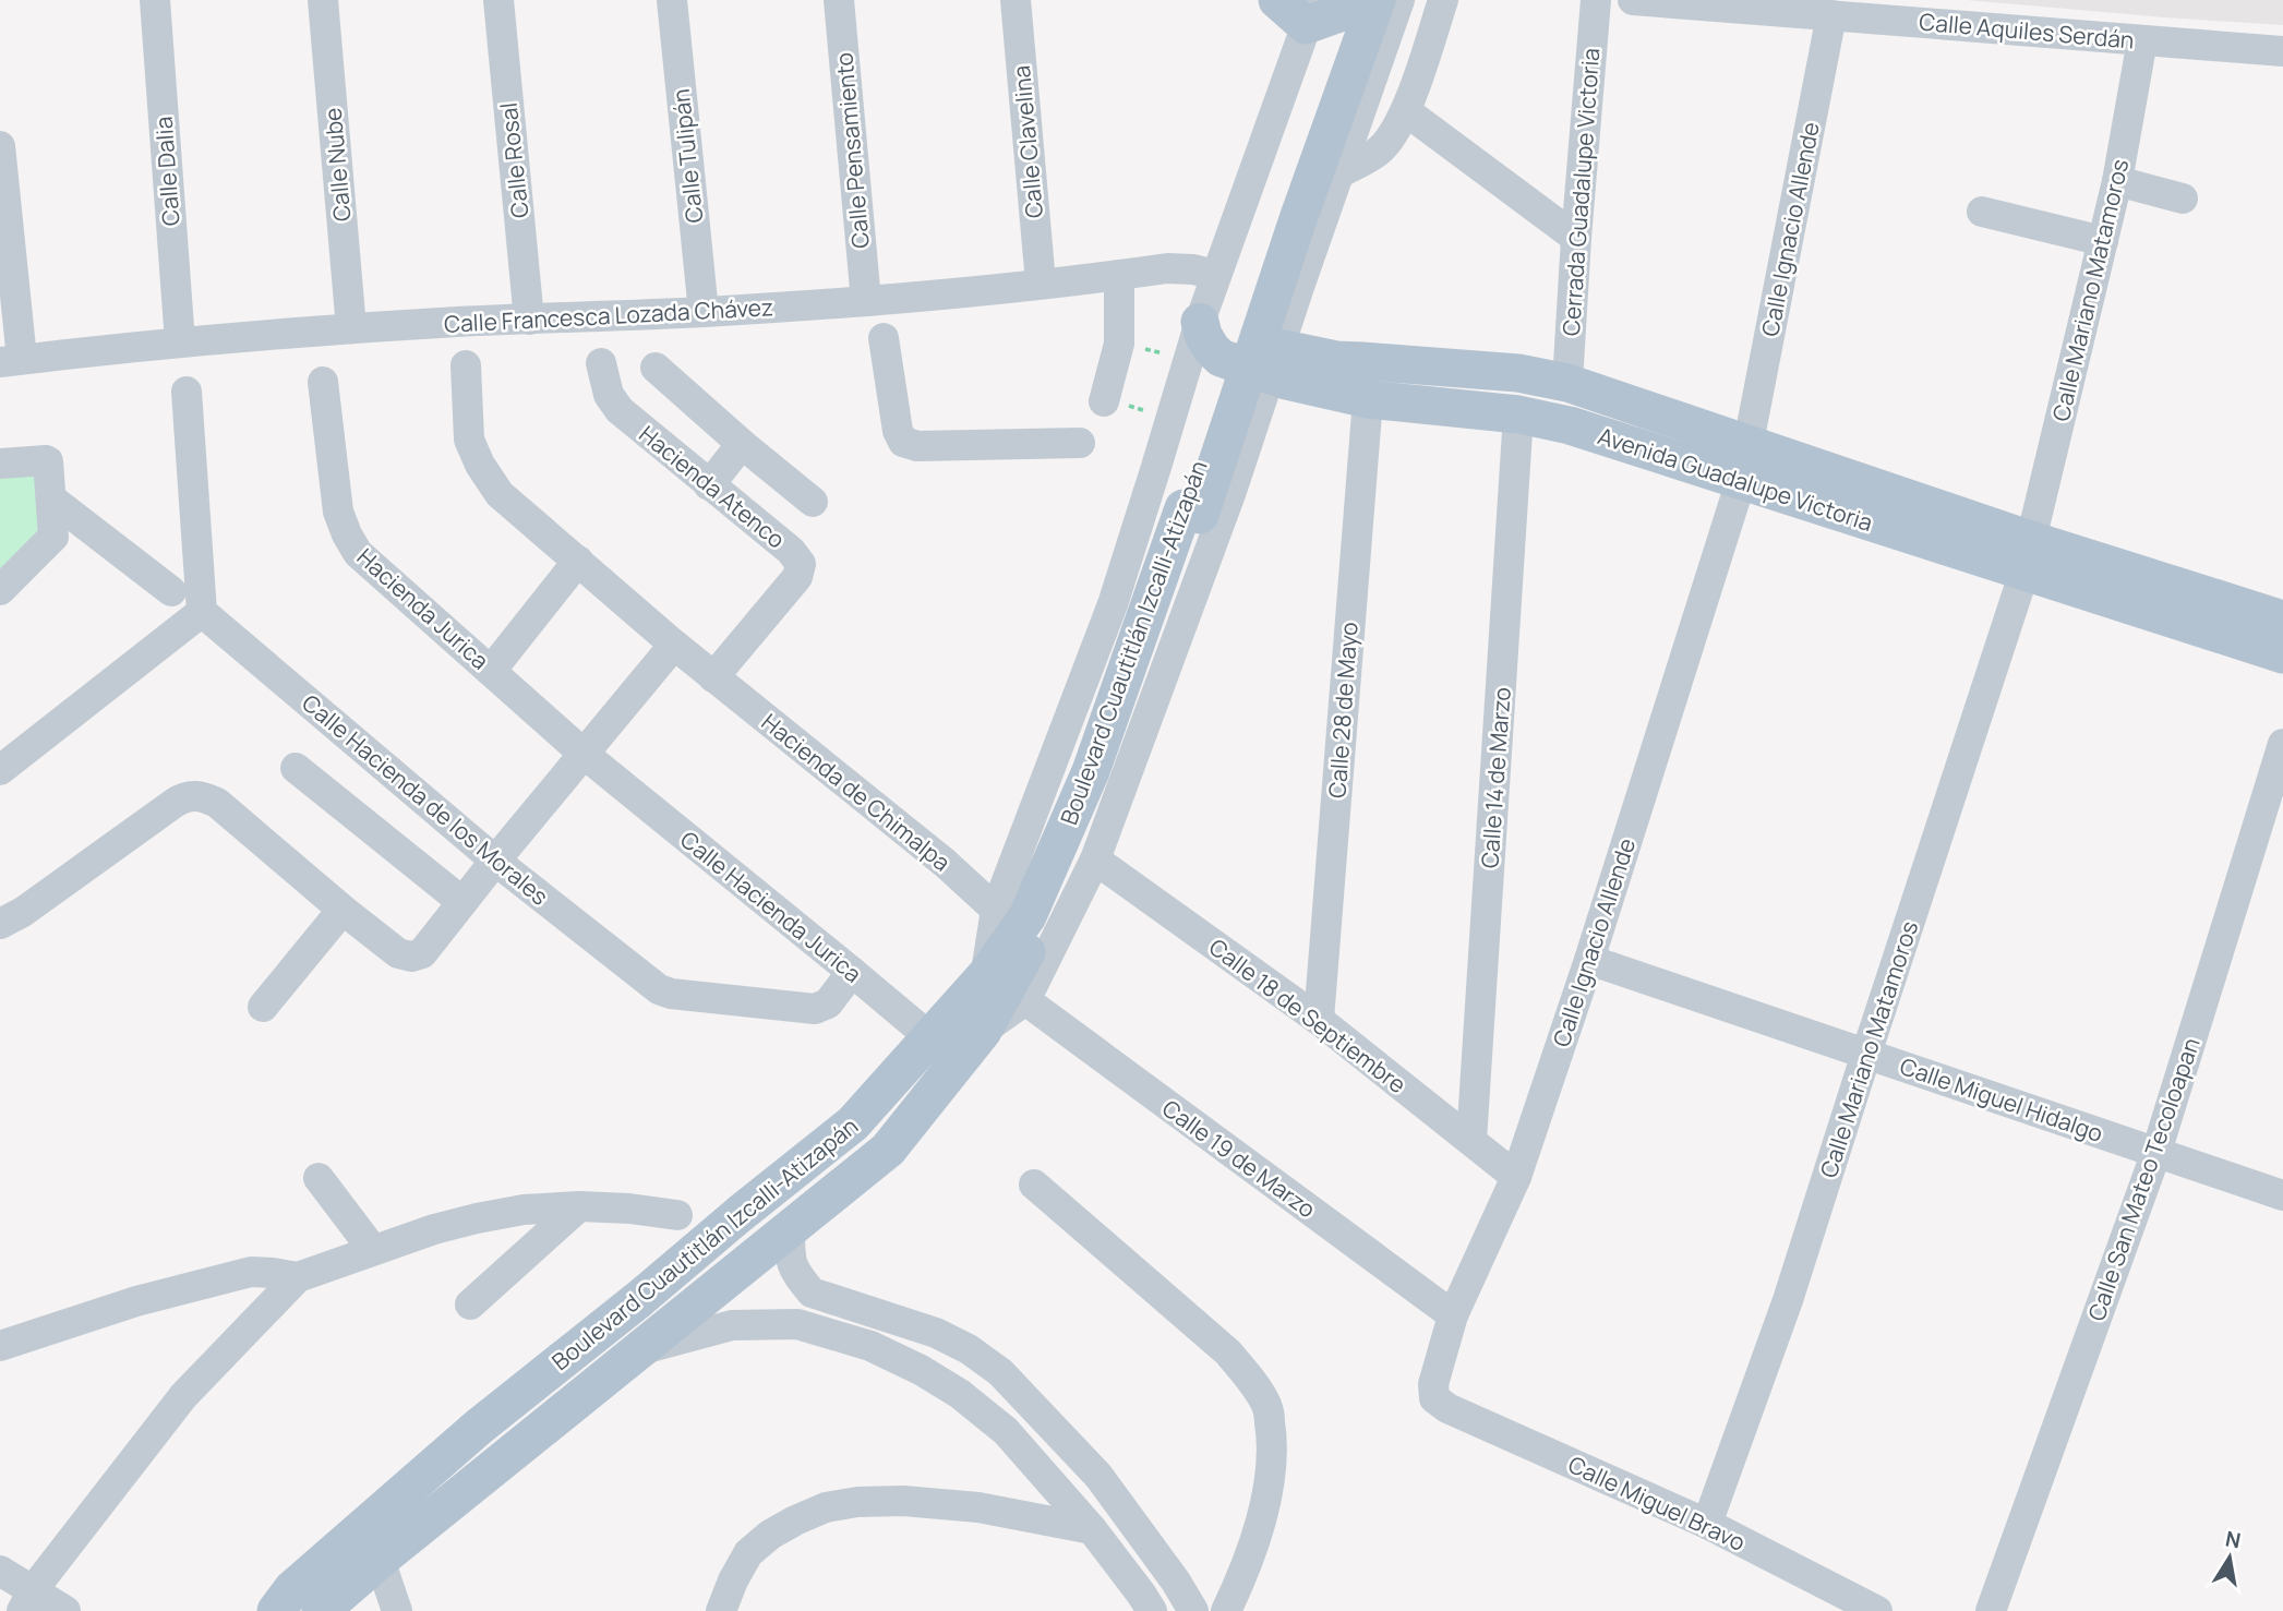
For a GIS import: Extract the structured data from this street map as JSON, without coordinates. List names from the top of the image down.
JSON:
{
  "streets": {
    "main road": ["Avenida Guadalupe Victoria", "Boulevard Cuautitlán Izcalli-Atizapán"],
    "street": [
      "Calle Aquiles Serdán",
      "Calle Clavelina",
      "Calle Pensamiento",
      "Calle Tulipán",
      "Calle Rosal",
      "Calle Nube",
      "Calle Dalia",
      "Cerrada Guadalupe Victoria",
      "Calle Ignacio Allende",
      "Calle Mariano Matamoros",
      "Calle Francesca Lozada Chávez",
      "Hacienda Atenco",
      "Hacienda Jurica",
      "Calle 28 de Mayo",
      "Calle 14 de Marzo",
      "Hacienda de Chimalpa",
      "Calle Hacienda de los Morales",
      "Calle Hacienda Jurica",
      "Calle 18 de Septiembre",
      "Calle Miguel Hidalgo",
      "Calle 19 de Marzo",
      "Calle San Mateo Tecoloapan",
      "Calle Miguel Bravo"
    ]
  },
  "crossings": [
    ["Calle Aquiles Serdán", "Calle Ignacio Allende"],
    ["Calle Aquiles Serdán", "Calle Mariano Matamoros"],
    ["Calle Clavelina", "Calle Francesca Lozada Chávez"],
    ["Calle Pensamiento", "Calle Francesca Lozada Chávez"],
    ["Calle Tulipán", "Calle Francesca Lozada Chávez"],
    ["Calle Rosal", "Calle Francesca Lozada Chávez"],
    ["Calle Nube", "Calle Francesca Lozada Chávez"],
    ["Calle Dalia", "Calle Francesca Lozada Chávez"],
    ["Cerrada Guadalupe Victoria", "Avenida Guadalupe Victoria"],
    ["Calle Ignacio Allende", "Avenida Guadalupe Victoria"],
    ["Calle Ignacio Allende", "Calle 18 de Septiembre"],
    ["Calle Ignacio Allende", "Calle Miguel Hidalgo"],
    ["Calle Ignacio Allende", "Calle 19 de Marzo"],
    ["Calle Ignacio Allende", "Calle Miguel Bravo"],
    ["Calle Mariano Matamoros", "Avenida Guadalupe Victoria"],
    ["Calle Mariano Matamoros", "Calle Miguel Hidalgo"],
    ["Calle Mariano Matamoros", "Calle Miguel Bravo"],
    ["Avenida Guadalupe Victoria", "Calle 28 de Mayo"],
    ["Avenida Guadalupe Victoria", "Calle 14 de Marzo"],
    ["Hacienda Atenco", "Hacienda de Chimalpa"],
    ["Hacienda Jurica", "Calle Hacienda Jurica"],
    ["Boulevard Cuautitlán Izcalli-Atizapán", "Hacienda de Chimalpa"],
    ["Boulevard Cuautitlán Izcalli-Atizapán", "Calle Hacienda Jurica"],
    ["Calle 28 de Mayo", "Calle 18 de Septiembre"],
    ["Calle 14 de Marzo", "Calle 18 de Septiembre"],
    ["Calle Hacienda de los Morales", "Calle Hacienda Jurica"],
    ["Calle Miguel Hidalgo", "Calle San Mateo Tecoloapan"]
  ],
  "north": "top"
}
